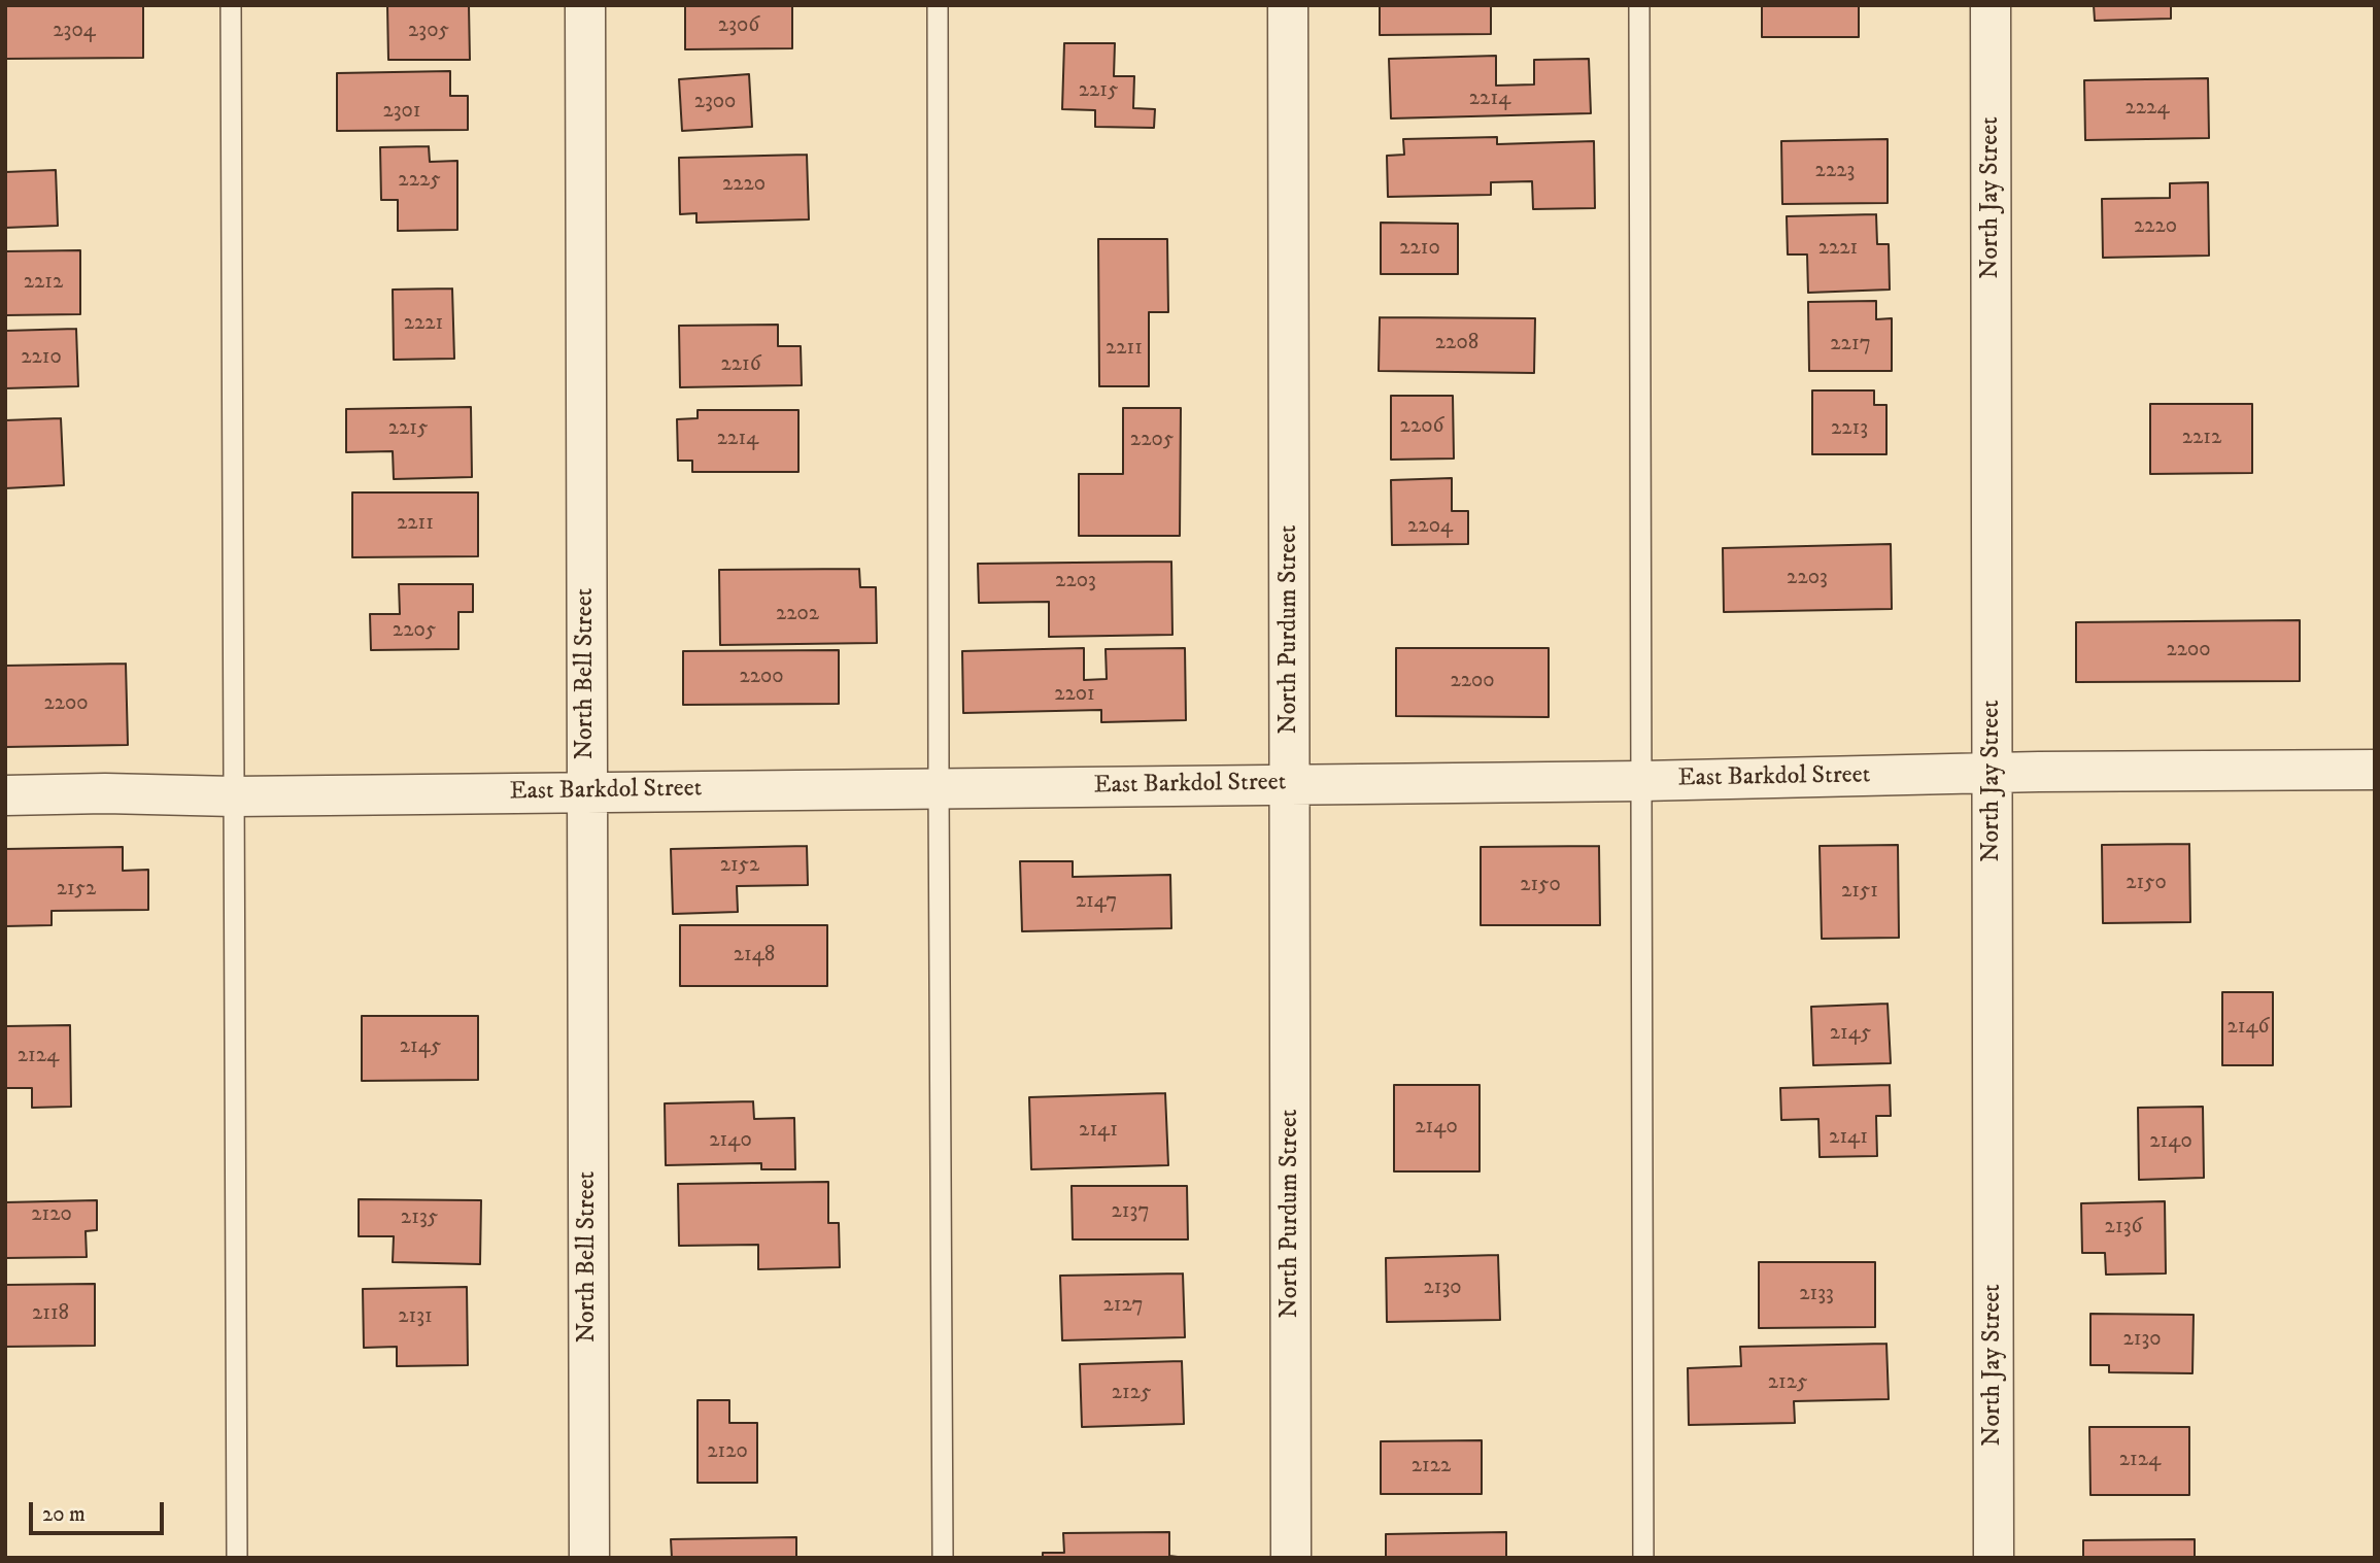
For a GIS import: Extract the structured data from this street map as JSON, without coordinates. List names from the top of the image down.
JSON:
{
  "streets": {
    "street": [
      "North Jay Street",
      "North Purdum Street",
      "North Bell Street",
      "East Barkdol Street"
    ]
  },
  "crossings": [
    ["North Jay Street", "East Barkdol Street"],
    ["North Purdum Street", "East Barkdol Street"],
    ["North Bell Street", "East Barkdol Street"]
  ],
  "house_numbers": [
    "2306",
    "2304",
    "2305",
    "2215",
    "2214",
    "2300",
    "2224",
    "2301",
    "2223",
    "2225",
    "2220",
    "2220",
    "2210",
    "2221",
    "2212",
    "2221",
    "2208",
    "2217",
    "2211",
    "2210",
    "2216",
    "2206",
    "2215",
    "2213",
    "2212",
    "2214",
    "2205",
    "2211",
    "2204",
    "2203",
    "2203",
    "2202",
    "2205",
    "2200",
    "2200",
    "2200",
    "2201",
    "2200",
    "2152",
    "2150",
    "2150",
    "2152",
    "2151",
    "2147",
    "2148",
    "2146",
    "2145",
    "2145",
    "2124",
    "2140",
    "2141",
    "2141",
    "2140",
    "2140",
    "2137",
    "2120",
    "2135",
    "2136",
    "2130",
    "2133",
    "2127",
    "2118",
    "2131",
    "2130",
    "2125",
    "2125",
    "2120",
    "2124",
    "2122"
  ],
  "scale_bar": "20 m"
}
